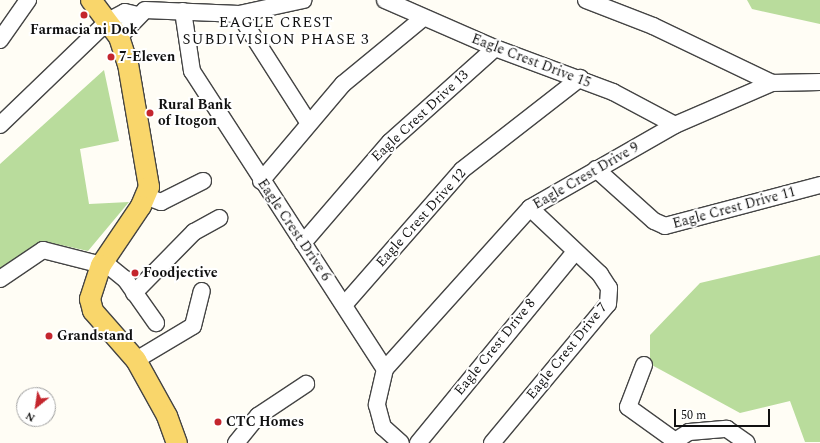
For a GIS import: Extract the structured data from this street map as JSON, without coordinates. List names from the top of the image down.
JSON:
{
  "streets": {
    "street": [
      "Eagle Crest Drive 15",
      "Eagle Crest Drive 13",
      "Eagle Crest Drive 9",
      "Eagle Crest Drive 11",
      "Eagle Crest Drive 12",
      "Eagle Crest Drive 6",
      "Eagle Crest Drive 8",
      "Eagle Crest Drive 7"
    ]
  },
  "crossings": [
    ["Eagle Crest Drive 15", "Eagle Crest Drive 13"],
    ["Eagle Crest Drive 15", "Eagle Crest Drive 9"],
    ["Eagle Crest Drive 15", "Eagle Crest Drive 12"],
    ["Eagle Crest Drive 13", "Eagle Crest Drive 6"],
    ["Eagle Crest Drive 9", "Eagle Crest Drive 11"],
    ["Eagle Crest Drive 9", "Eagle Crest Drive 6"],
    ["Eagle Crest Drive 9", "Eagle Crest Drive 7"],
    ["Eagle Crest Drive 12", "Eagle Crest Drive 6"],
    ["Eagle Crest Drive 8", "Eagle Crest Drive 7"]
  ],
  "districts": ["EAGLE CREST SUBDIVISION PHASE 3"],
  "places": [
    "Farmacia ni Dok",
    "7-Eleven",
    "Rural Bank of Itogon",
    "Foodjective",
    "Grandstand",
    "CTC Homes"
  ],
  "scale_bar": "50 m",
  "north": "bottom left"
}
